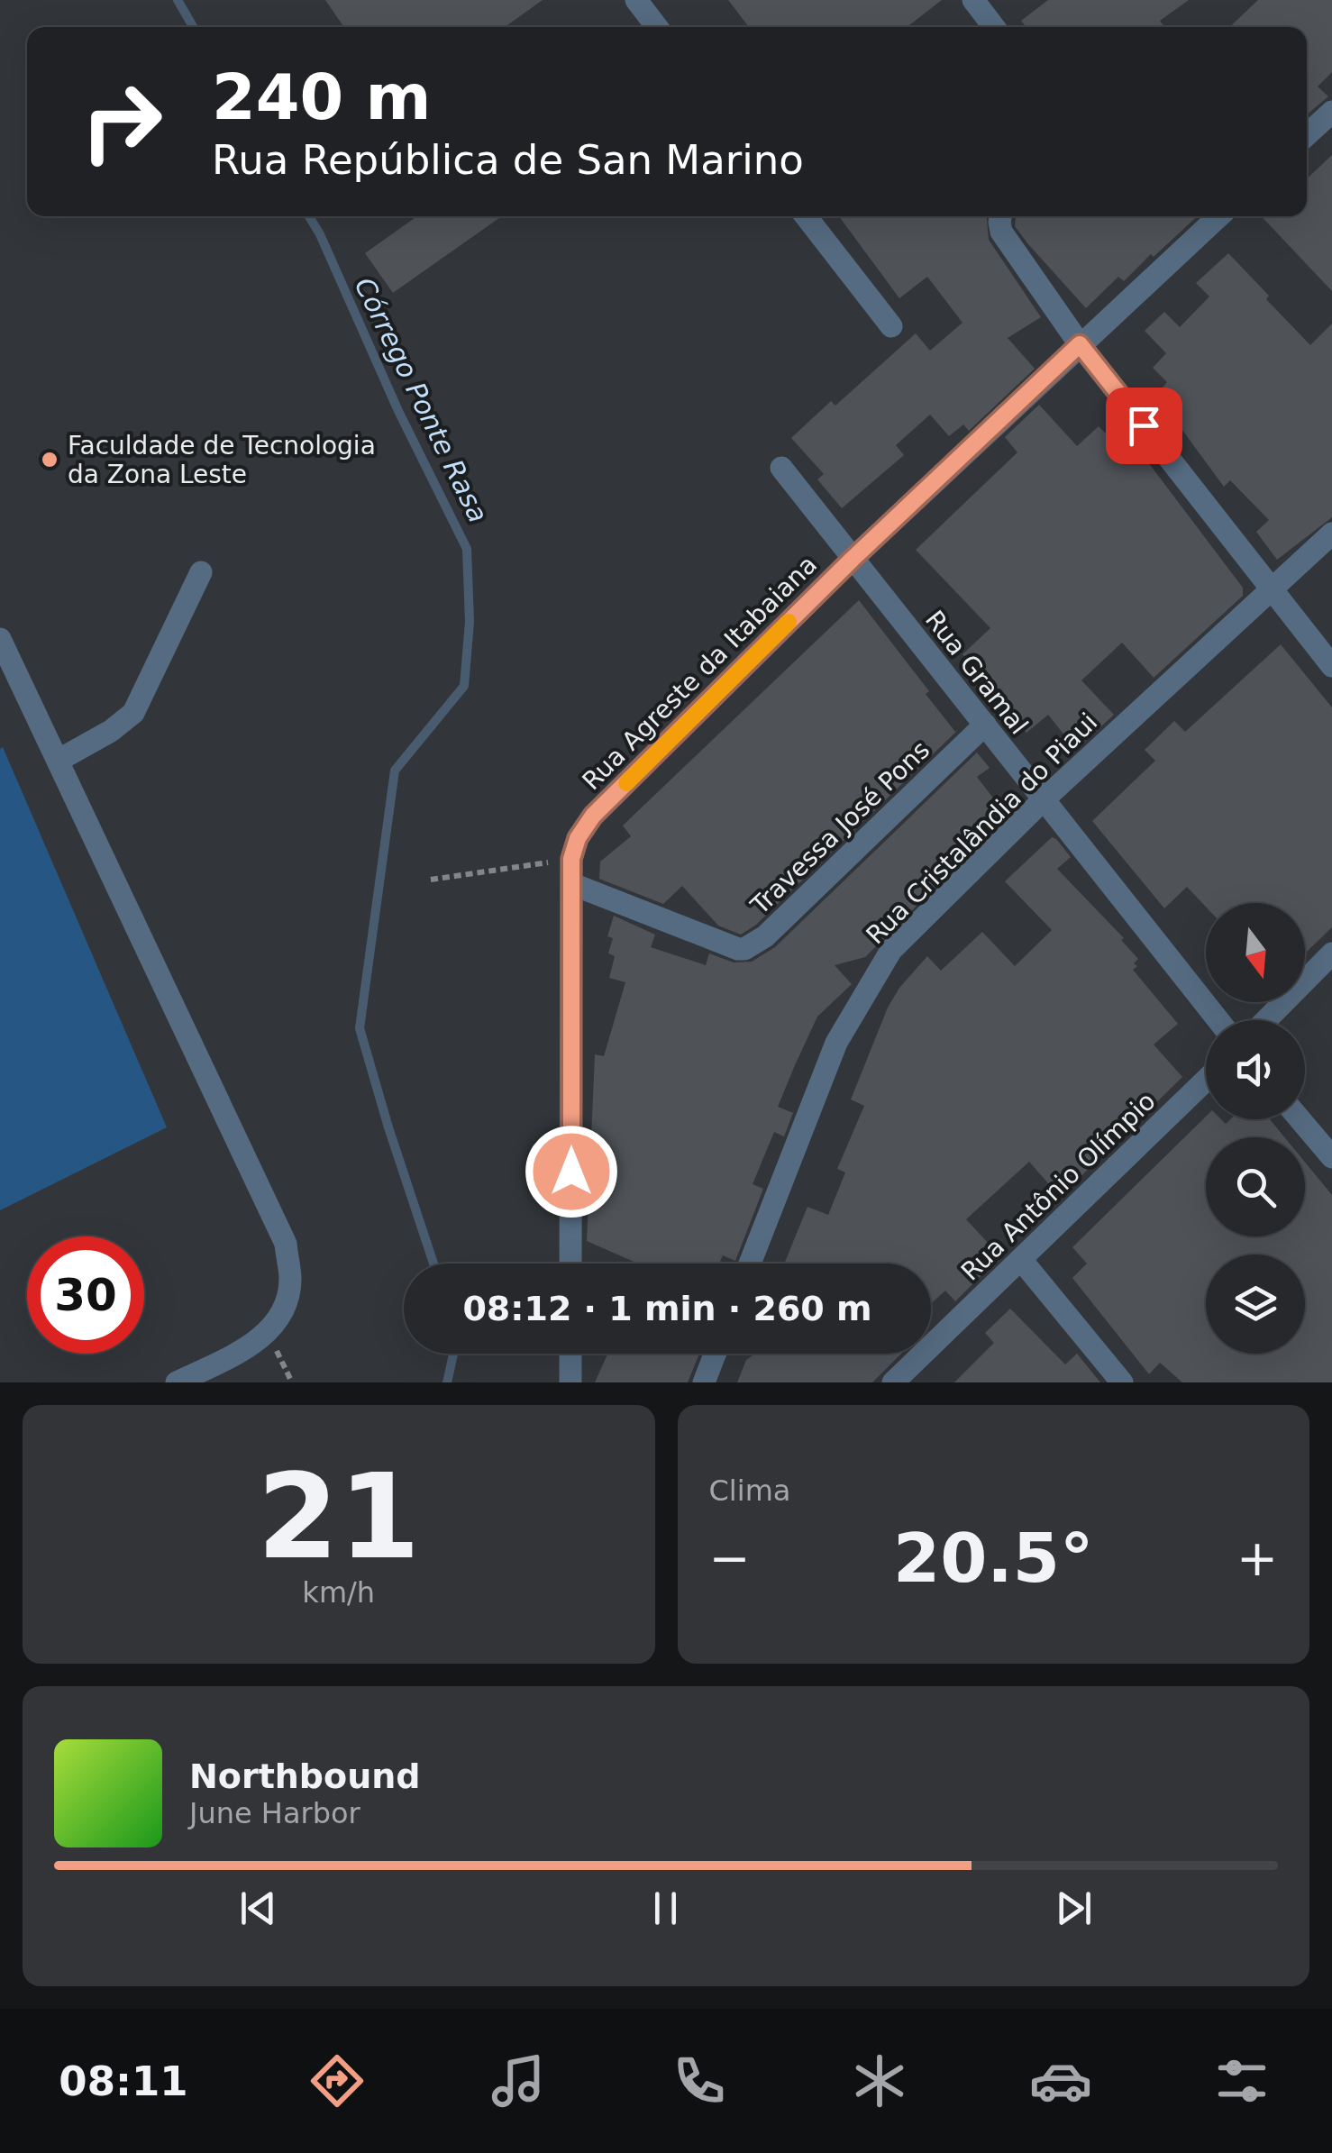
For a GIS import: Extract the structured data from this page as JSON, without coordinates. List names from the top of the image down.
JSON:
{
  "streets": {
    "street": [
      "Rua Agreste da Itabaiana",
      "Rua Gramal",
      "Travessa José Pons",
      "Rua Cristalândia do Piaui",
      "Rua Antônio Olímpio"
    ]
  },
  "crossings": [
    ["Rua Agreste da Itabaiana", "Rua Gramal"],
    ["Rua Agreste da Itabaiana", "Travessa José Pons"],
    ["Rua Gramal", "Travessa José Pons"],
    ["Rua Gramal", "Rua Cristalândia do Piaui"]
  ],
  "water": ["Córrego Ponte Rasa"],
  "places": ["Faculdade de Tecnologia da Zona Leste"],
  "north": "bottom",
  "page": {
    "turn": ["240 m", "Rua República de San Marino"],
    "limit": "30",
    "trip": "08:12 · 1 min · 260 m",
    "tile": [
      ["21", "km/h"],
      "Clima"
    ],
    "heat": ["−", "20.5°", "+"],
    "song": ["Northbound", "June Harbor"],
    "tabs": "08:11"
  }
}
